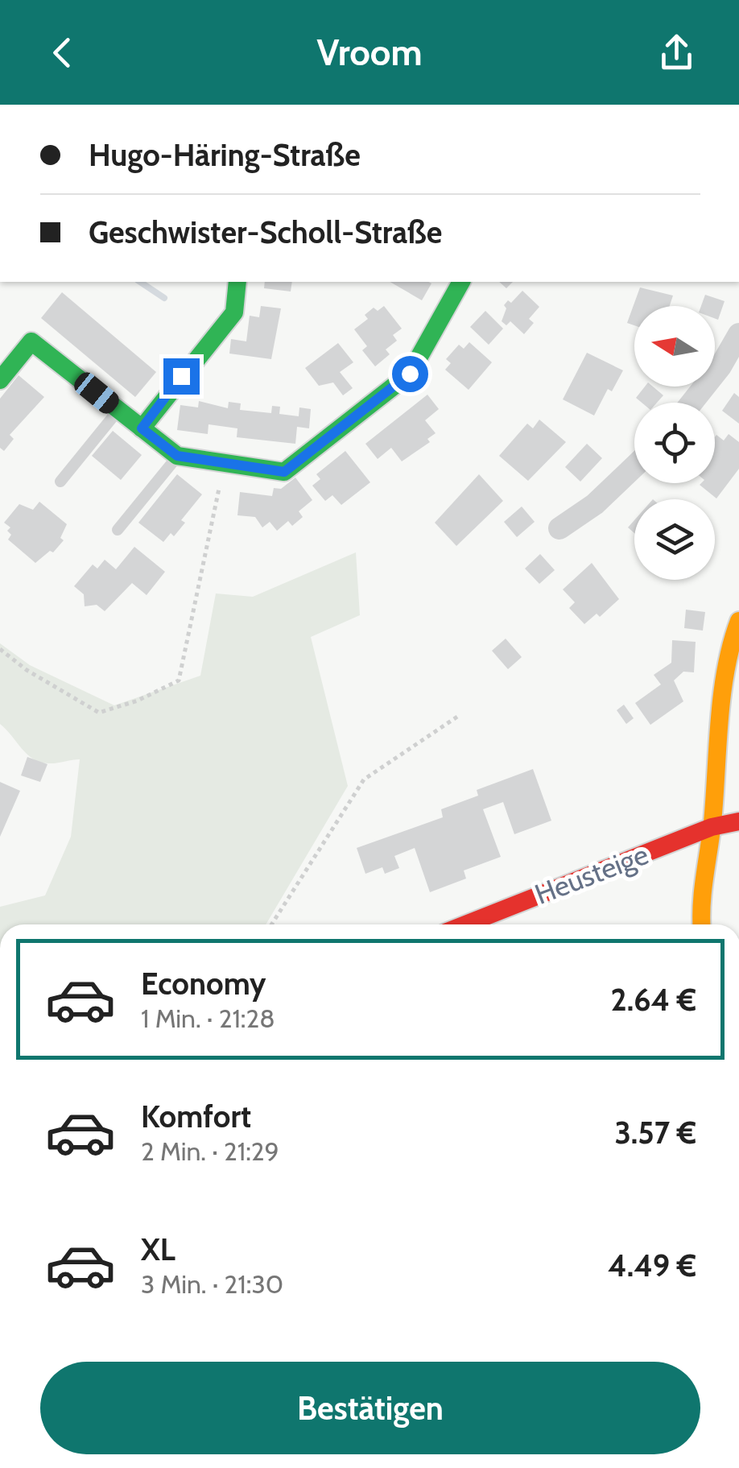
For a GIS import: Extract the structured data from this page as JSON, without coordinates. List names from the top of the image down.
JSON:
{
  "streets": {
    "street": ["Heusteige"]
  },
  "north": "left",
  "page": {
    "header": "Vroom",
    "banner": ["Hugo-Häring-Straße", "Geschwister-Scholl-Straße"],
    "list": [
      {
        "name": "Economy",
        "note": "1 Min. · 21:28",
        "value": "2.64 €"
      },
      {
        "name": "Komfort",
        "note": "2 Min. · 21:29",
        "value": "3.57 €"
      },
      {
        "name": "XL",
        "note": "3 Min. · 21:30",
        "value": "4.49 €"
      }
    ],
    "buttons": "Bestätigen"
  }
}
